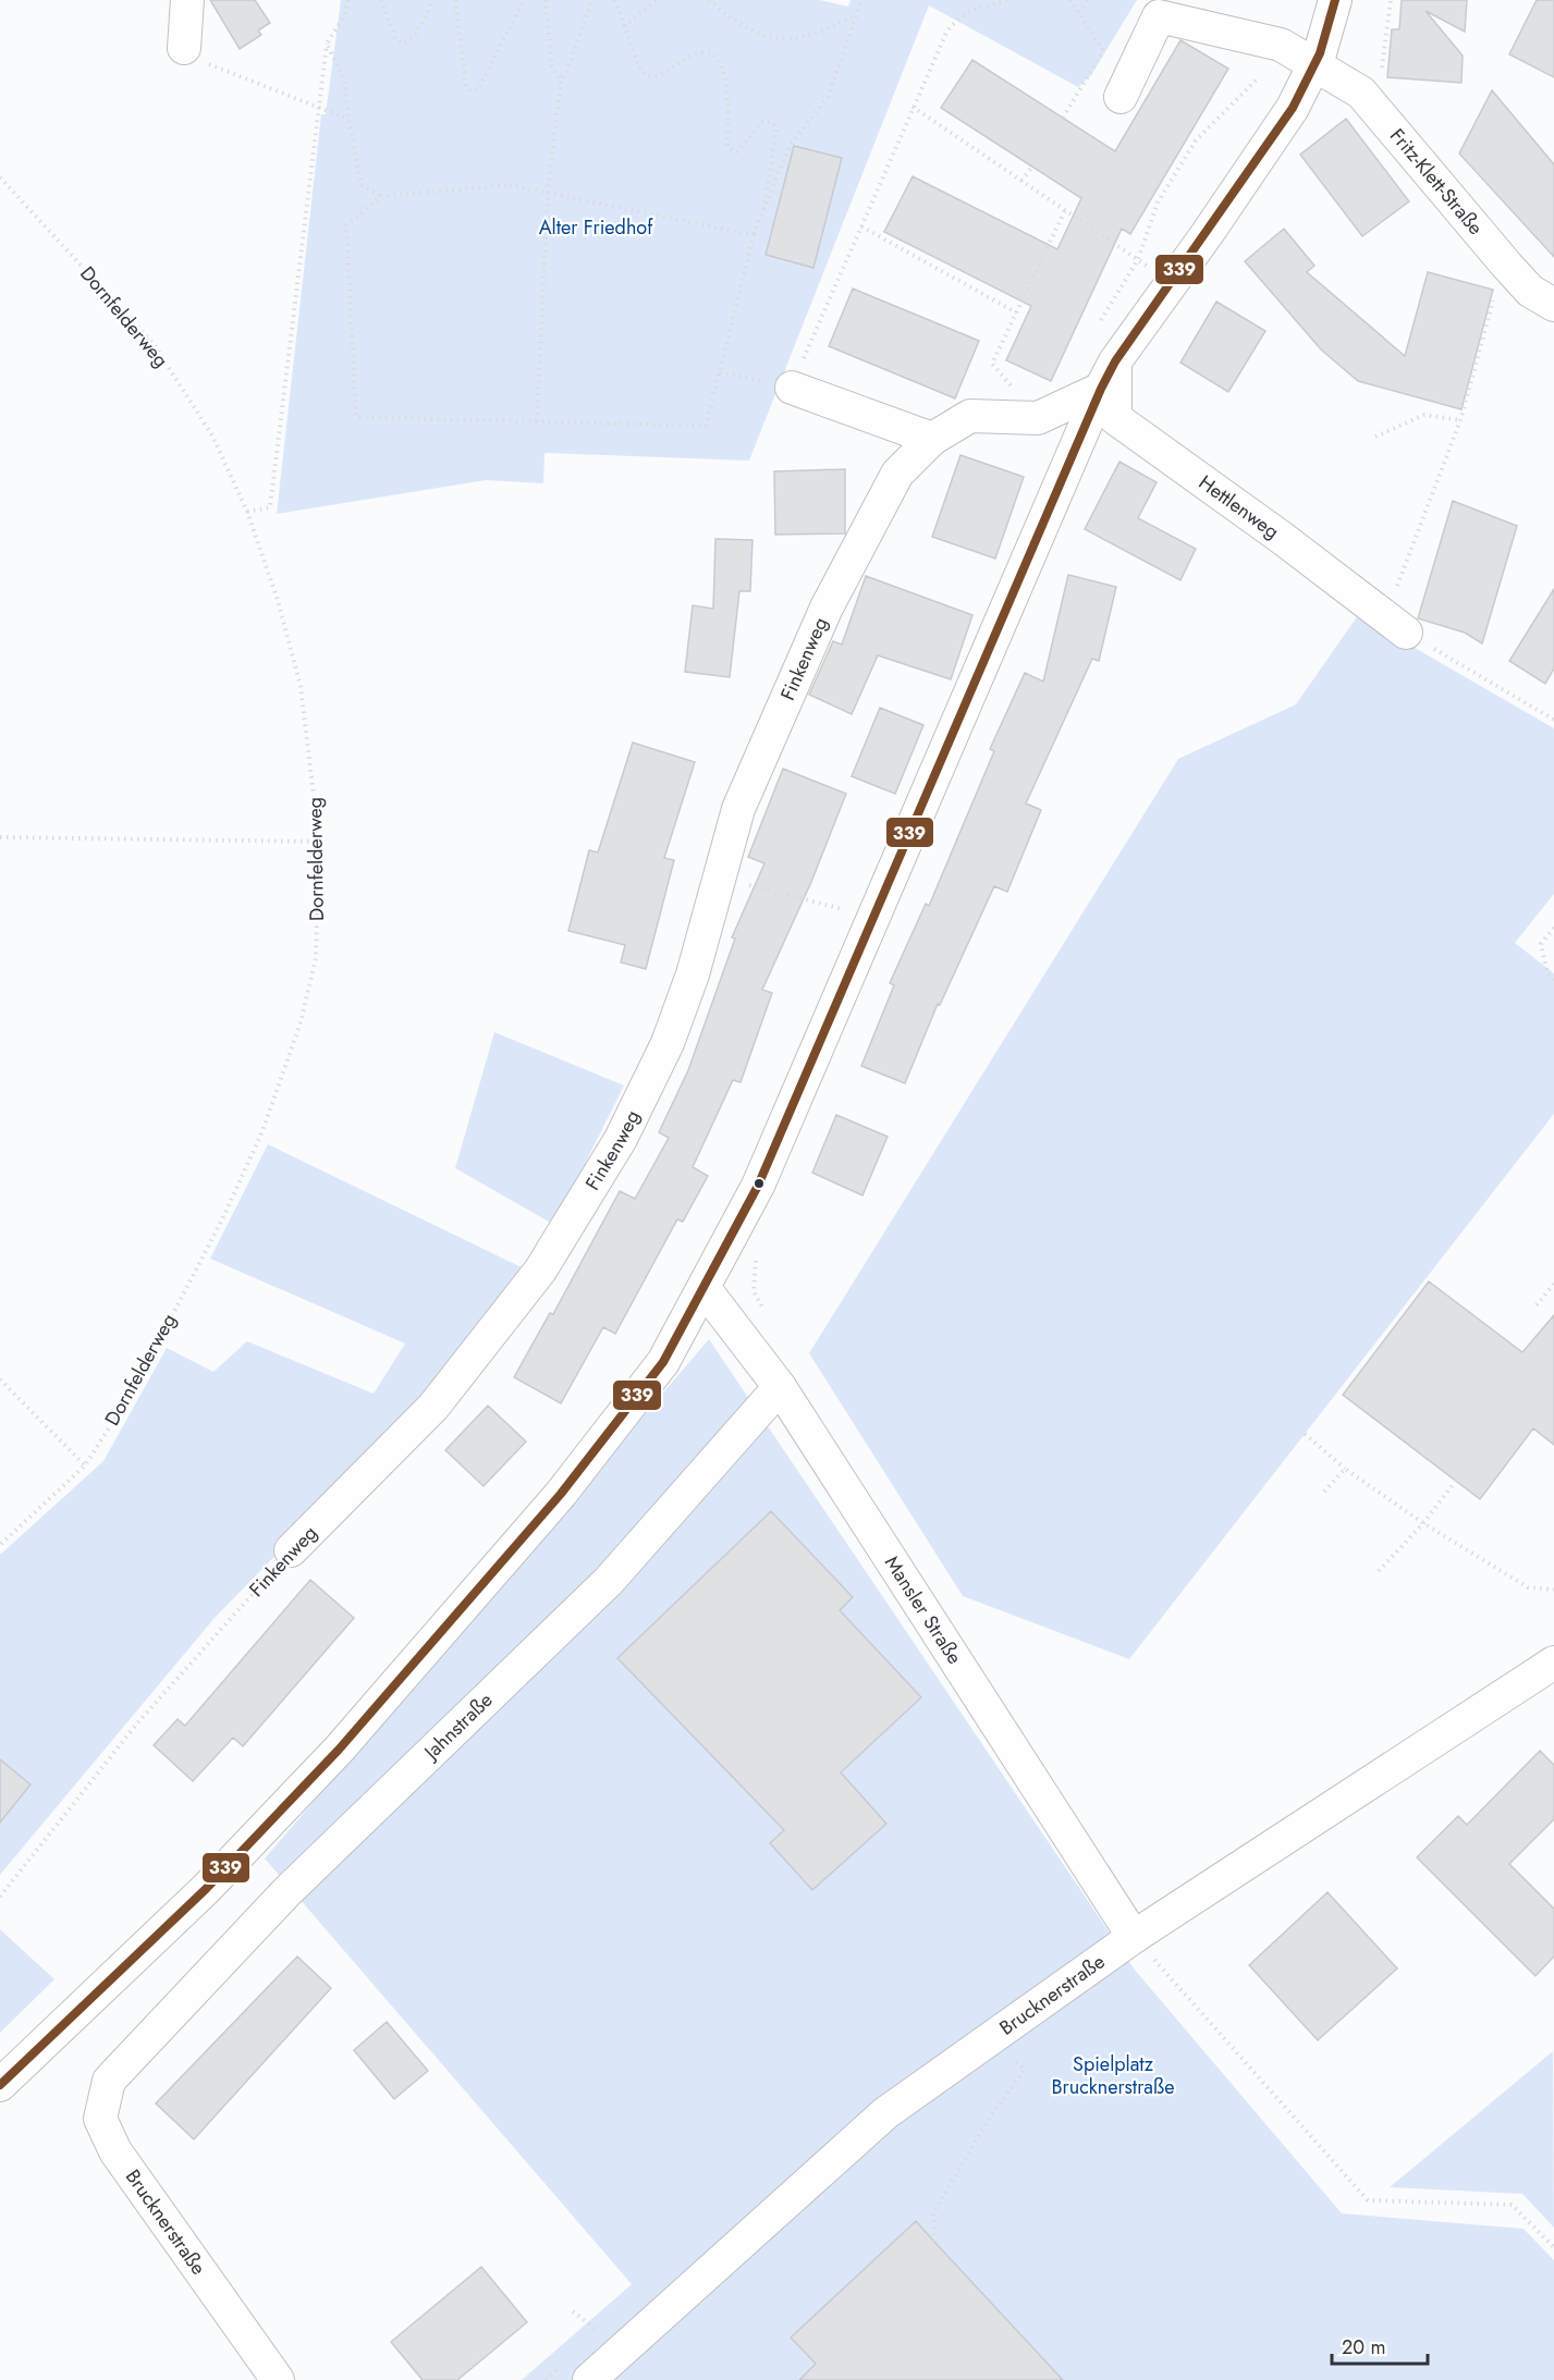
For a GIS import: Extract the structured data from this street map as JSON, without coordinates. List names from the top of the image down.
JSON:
{
  "streets": {
    "street": [
      "Fritz-Klett-Straße",
      "Hettlenweg",
      "Finkenweg",
      "Mansler Straße",
      "Jahnstraße",
      "Brucknerstraße"
    ],
    "path": ["Dornfelderweg"]
  },
  "crossings": [
    ["Hettlenweg", "Finkenweg"],
    ["Mansler Straße", "Jahnstraße"],
    ["Mansler Straße", "Brucknerstraße"],
    ["Jahnstraße", "Brucknerstraße"]
  ],
  "parks": ["Alter Friedhof", "Spielplatz Brucknerstraße"],
  "lines": ["transit line 339"],
  "scale_bar": "20 m"
}
